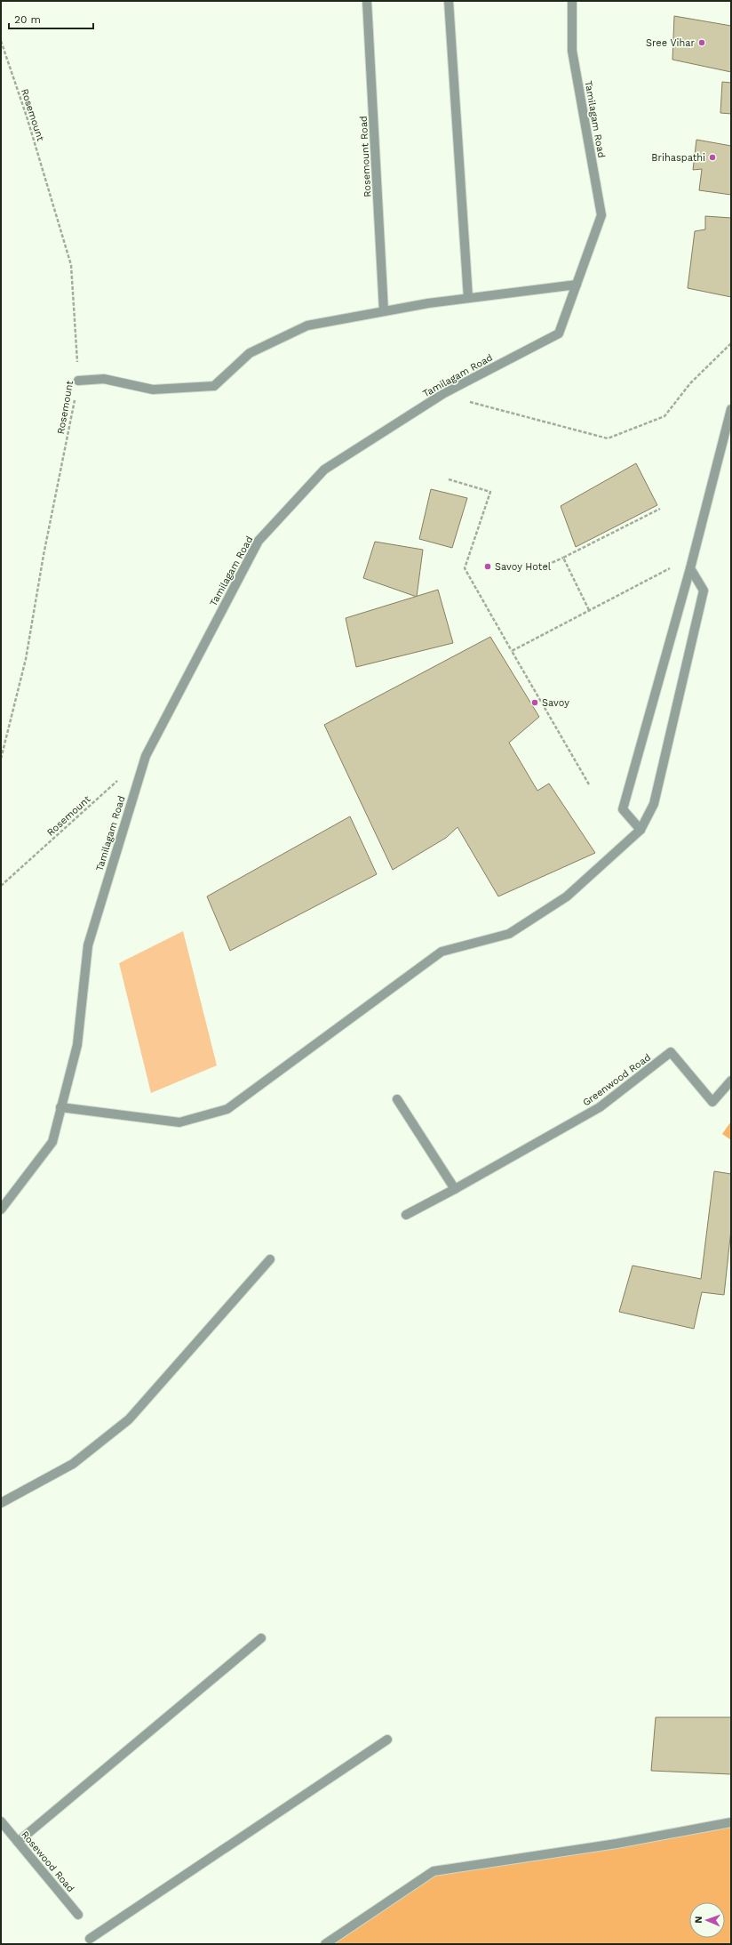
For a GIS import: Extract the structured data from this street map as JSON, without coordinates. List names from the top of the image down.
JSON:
{
  "streets": {
    "street": [
      "Tamilagam Road",
      "Rosemount Road",
      "Greenwood Road",
      "Rosewood Road"
    ],
    "path": ["Rosemount"]
  },
  "places": [
    "Sree Vihar",
    "Brihaspathi",
    "Savoy Hotel",
    "Savoy"
  ],
  "scale_bar": "20 m",
  "north": "left"
}
